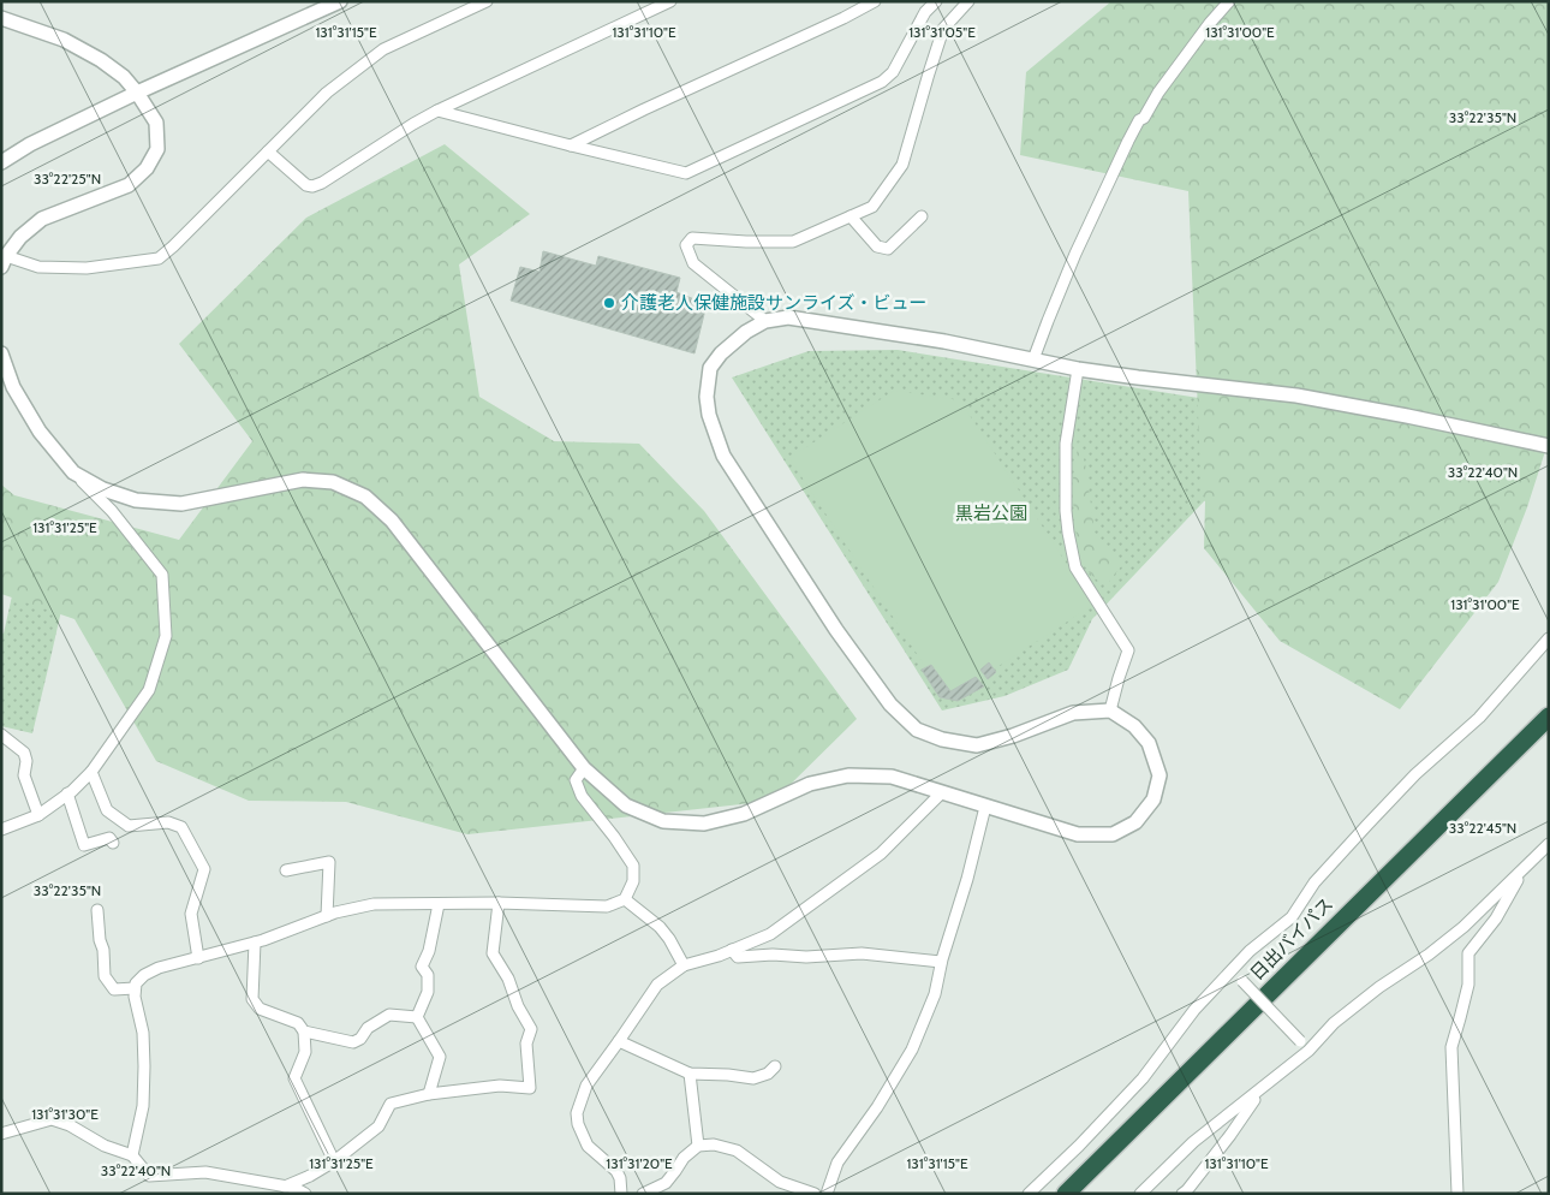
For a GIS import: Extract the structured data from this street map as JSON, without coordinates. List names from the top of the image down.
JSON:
{
  "streets": {
    "highway": ["日出バイパス"]
  },
  "parks": ["黒岩公園"],
  "places": ["介護老人保健施設サンライズ・ビュー"],
  "coordinates": [
    "131°31'15\"E",
    "131°31'10\"E",
    "131°31'05\"E",
    "131°31'00\"E",
    "33°22'35\"N",
    "33°22'25\"N",
    "33°22'40\"N",
    "131°31'25\"E",
    "33°22'45\"N",
    "131°31'30\"E",
    "131°31'20\"E"
  ]
}
